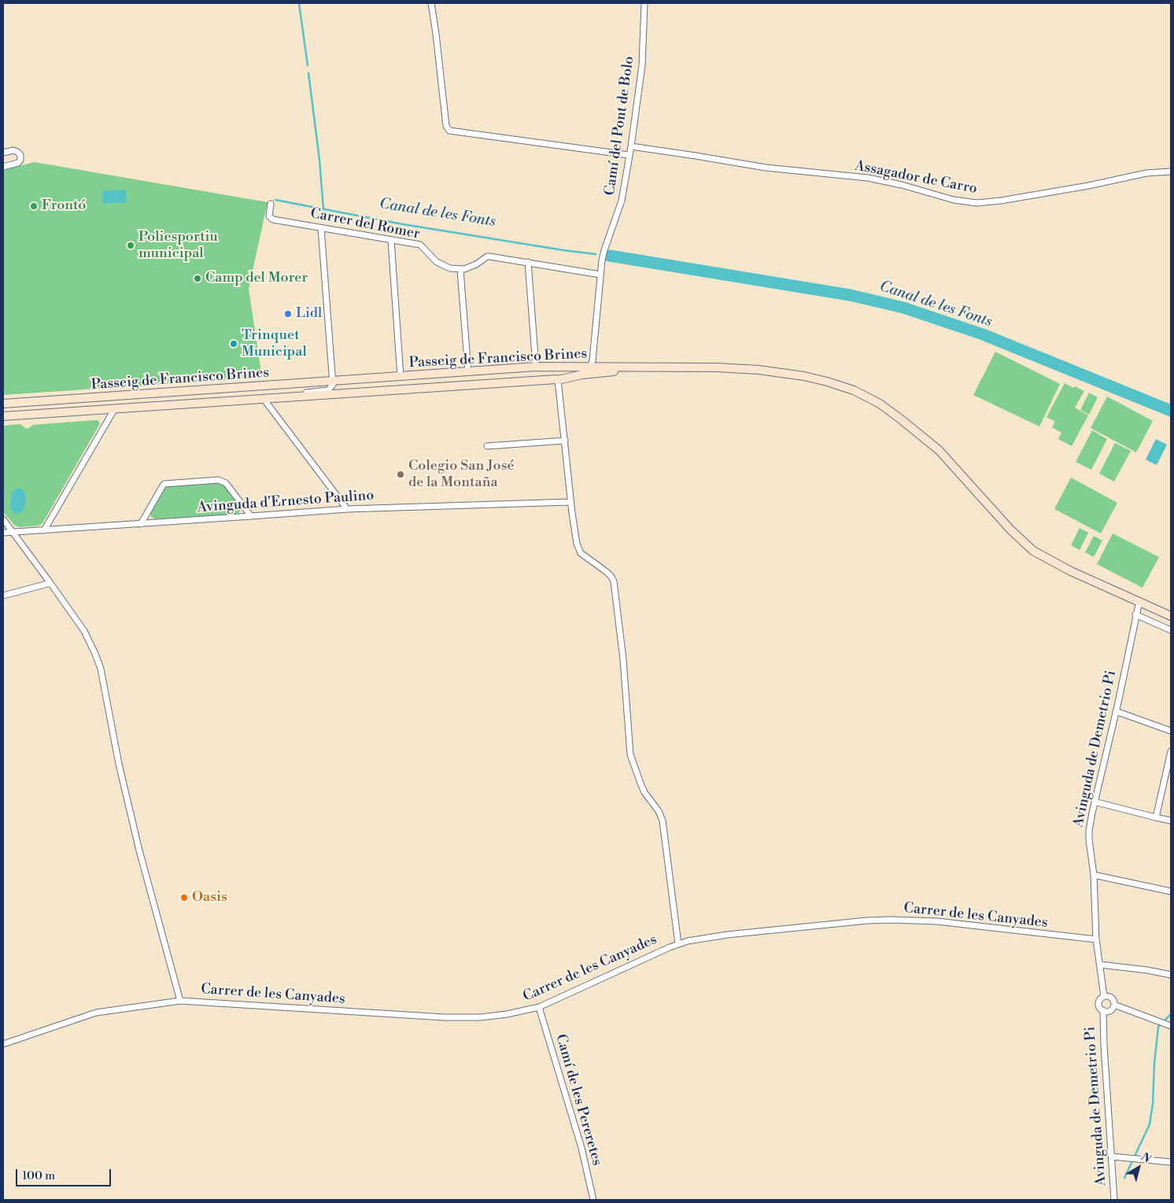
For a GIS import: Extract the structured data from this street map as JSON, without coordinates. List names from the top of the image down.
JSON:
{
  "streets": {
    "street": [
      "Camí del Pont de Bolo",
      "Assagador de Carro",
      "Carrer del Romer",
      "Passeig de Francisco Brines",
      "Avinguda d'Ernesto Paulino",
      "Avinguda de Demetrio Pi",
      "Carrer de les Canyades",
      "Camí de les Pereretes"
    ]
  },
  "crossings": [
    ["Camí del Pont de Bolo", "Assagador de Carro"],
    ["Camí del Pont de Bolo", "Passeig de Francisco Brines"],
    ["Avinguda de Demetrio Pi", "Carrer de les Canyades"],
    ["Carrer de les Canyades", "Camí de les Pereretes"]
  ],
  "water": ["Canal de les Fonts"],
  "places": [
    "Frontó",
    "Poliesportiu municipal",
    "Camp del Morer",
    "Lidl",
    "Trinquet Municipal",
    "Colegio San José de la Montaña",
    "Oasis"
  ],
  "scale_bar": "100 m",
  "north": "top right"
}
